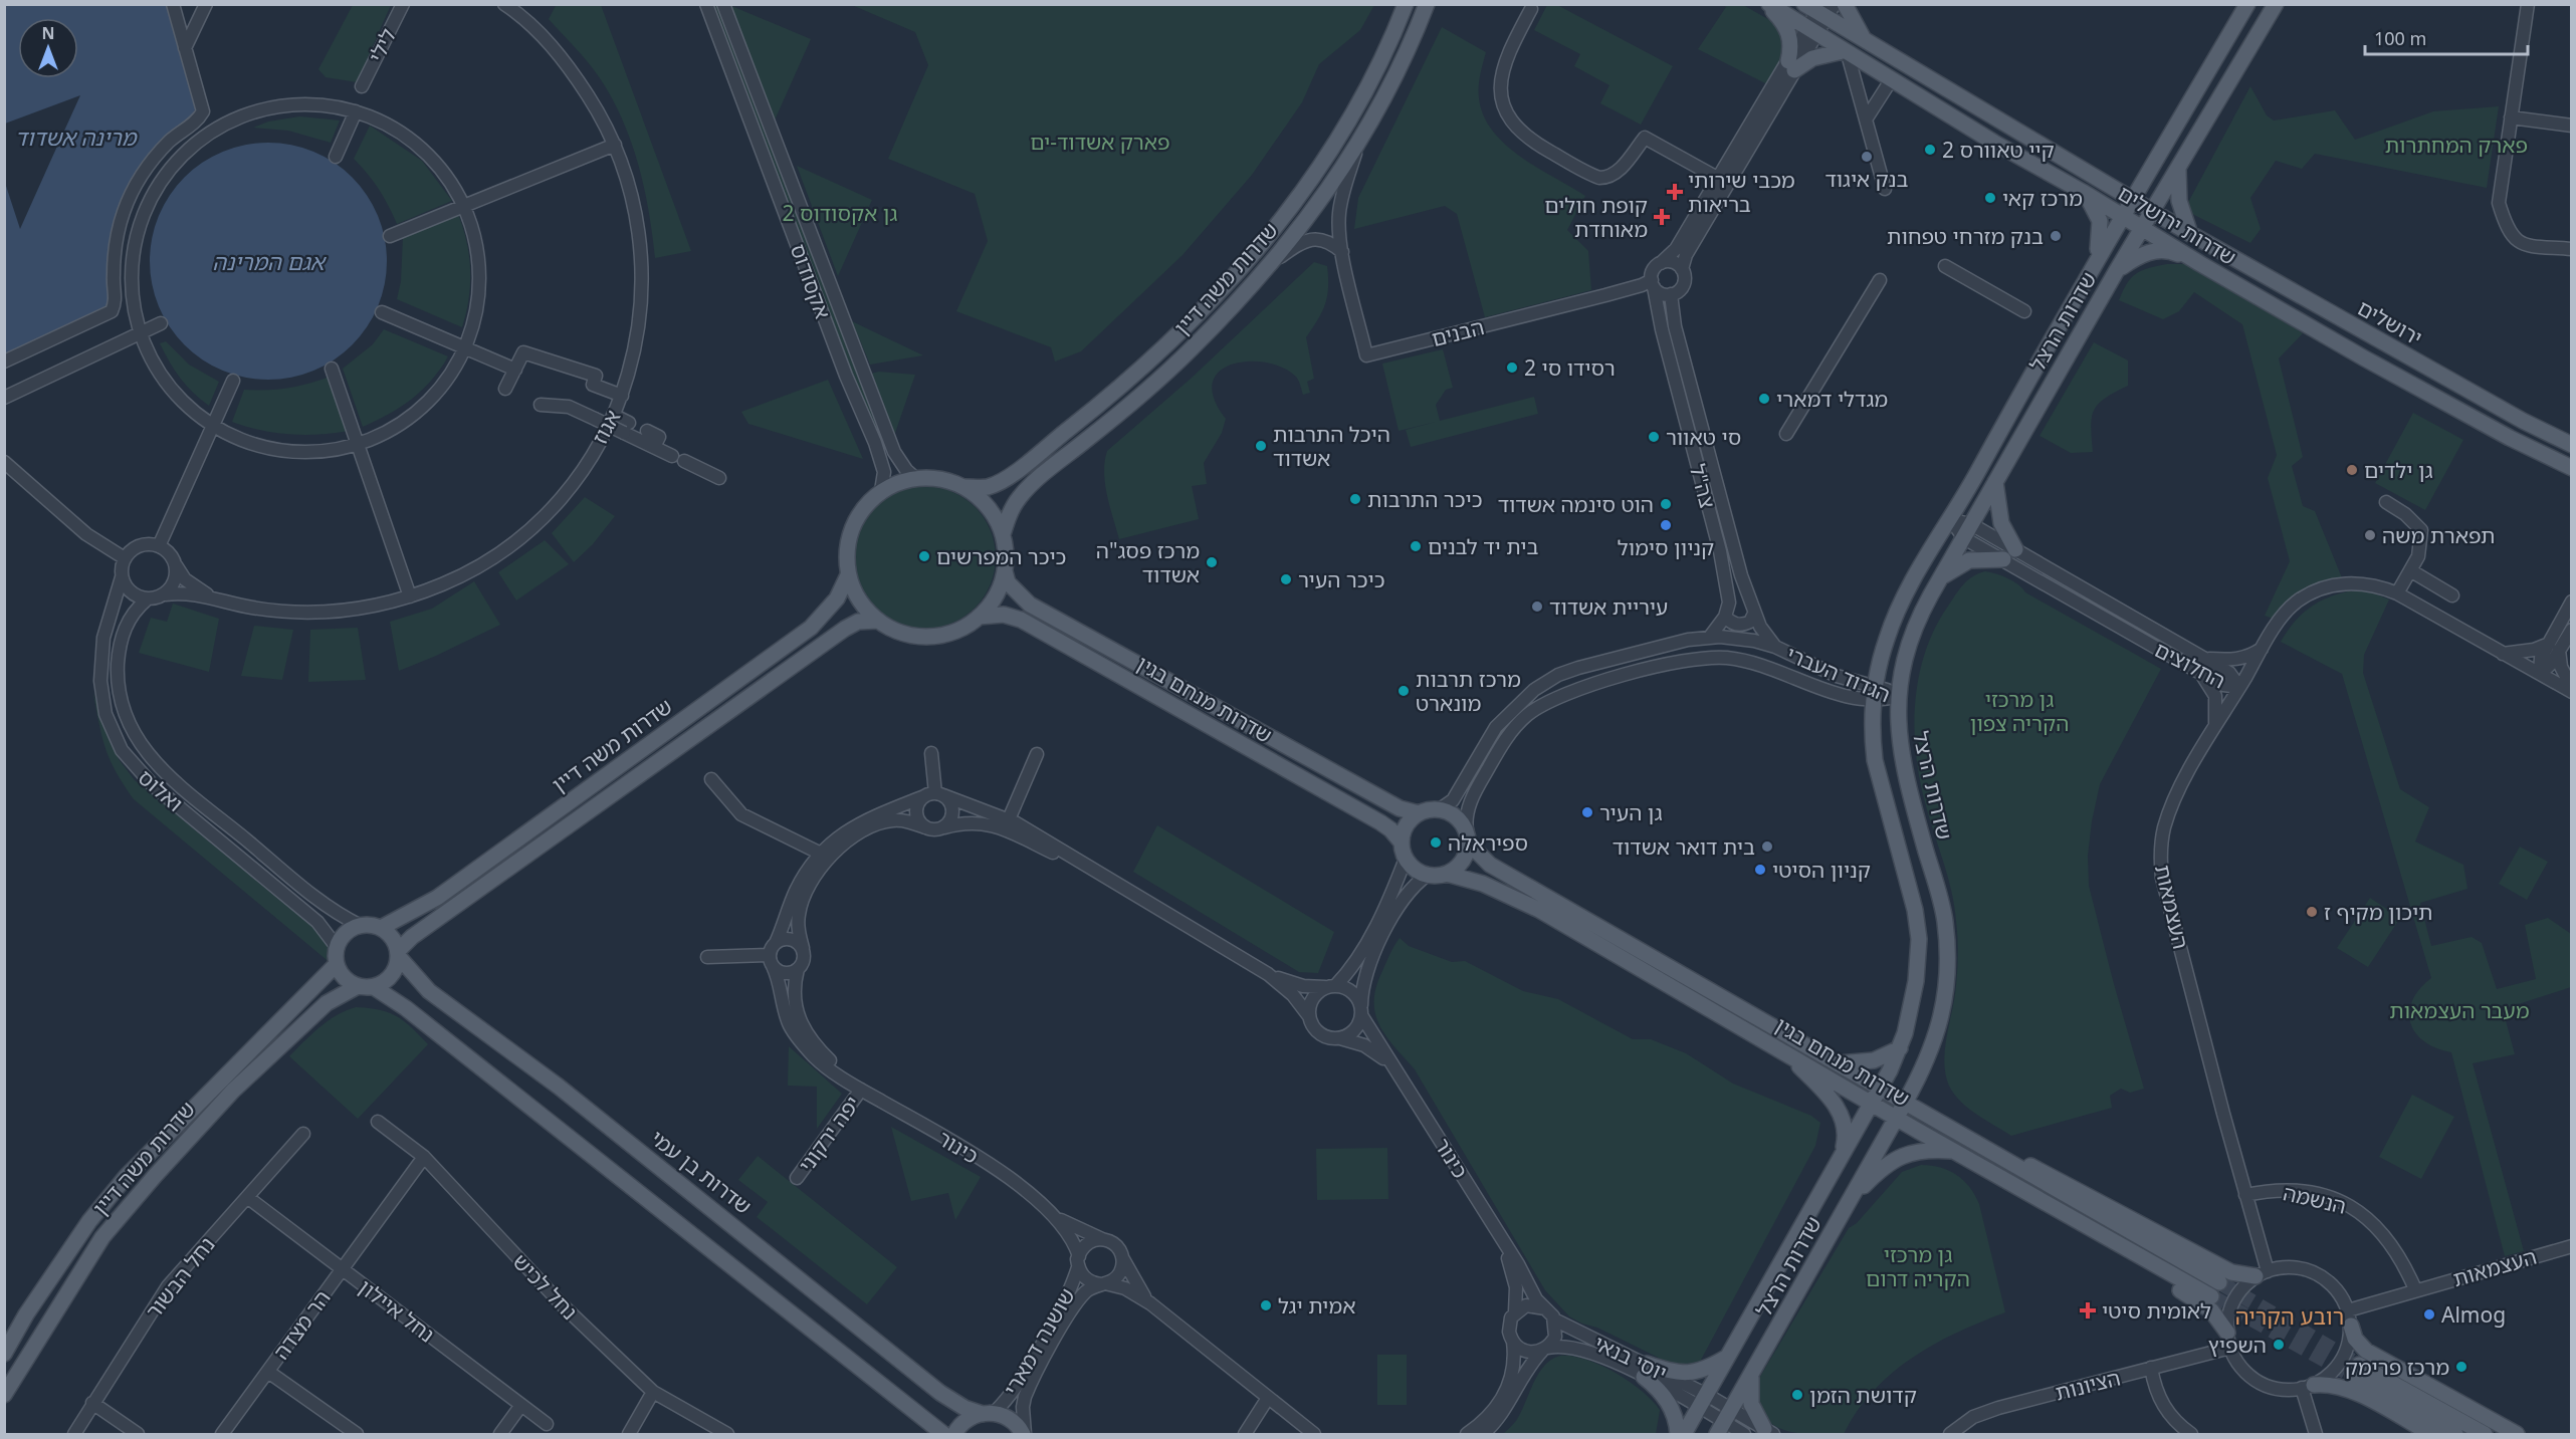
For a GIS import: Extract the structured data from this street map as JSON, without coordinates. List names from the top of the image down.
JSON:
{
  "streets": {
    "main road": [
      "שדרות ירושלים",
      "שדרות משה דיין",
      "שדרות הרצל",
      "ירושלים",
      "שדרות מנחם בגין",
      "שדרות בן עמי"
    ],
    "street": [
      "לילי",
      "אקסודוס",
      "הבנים",
      "אגוז",
      "צה\"ל",
      "החלוצים",
      "הגדוד העברי",
      "ואלוס",
      "העצמאות",
      "יפה ירקוני",
      "כינור",
      "הנשמה",
      "נחל הבשור",
      "נחל לכיש",
      "נחל איילון",
      "הר מצדה",
      "שושנה דמארי",
      "יוסי בנאי",
      "הציונות"
    ]
  },
  "crossings": [
    ["שדרות ירושלים", "שדרות הרצל"],
    ["שדרות ירושלים", "ירושלים"],
    ["שדרות משה דיין", "אקסודוס"],
    ["שדרות משה דיין", "הבנים"],
    ["שדרות משה דיין", "שדרות מנחם בגין"],
    ["שדרות משה דיין", "ואלוס"],
    ["שדרות משה דיין", "שדרות בן עמי"],
    ["אקסודוס", "שדרות מנחם בגין"],
    ["שדרות הרצל", "החלוצים"],
    ["שדרות הרצל", "הגדוד העברי"],
    ["שדרות הרצל", "שדרות מנחם בגין"],
    ["שדרות הרצל", "יוסי בנאי"],
    ["הבנים", "צה\"ל"],
    ["אגוז", "ואלוס"],
    ["צה\"ל", "הגדוד העברי"],
    ["החלוצים", "העצמאות"],
    ["הגדוד העברי", "שדרות מנחם בגין"],
    ["ואלוס", "שדרות בן עמי"],
    ["העצמאות", "הנשמה"],
    ["העצמאות", "הציונות"],
    ["יפה ירקוני", "כינור"],
    ["כינור", "שושנה דמארי"],
    ["כינור", "יוסי בנאי"],
    ["שדרות בן עמי", "שושנה דמארי"],
    ["נחל הבשור", "נחל איילון"],
    ["נחל לכיש", "הר מצדה"],
    ["נחל איילון", "הר מצדה"]
  ],
  "districts": ["רובע הקריה"],
  "water": ["מרינה אשדוד", "אגם המרינה"],
  "parks": [
    "פארק אשדוד-ים",
    "פארק המחתרות",
    "גן אקסודוס 2",
    "גן מרכזי הקריה צפון",
    "מעבר העצמאות",
    "גן מרכזי הקריה דרום"
  ],
  "places": {
    "other": [
      "קיי טאוורס 2",
      "בנק איגוד",
      "מרכז קאי",
      "בנק מזרחי טפחות",
      "רסידו סי 2",
      "מגדלי דמארי",
      "סי טאוור",
      "היכל התרבות אשדוד",
      "גן ילדים",
      "כיכר התרבות",
      "הוט סינמה אשדוד",
      "קניון סימול",
      "תפארת משה",
      "בית יד לבנים",
      "כיכר המפרשים",
      "מרכז פסג\"ה אשדוד",
      "כיכר העיר",
      "עיריית אשדוד",
      "מרכז תרבות מונארט",
      "גן העיר",
      "ספיראלה",
      "בית דואר אשדוד",
      "קניון הסיטי",
      "תיכון מקיף ז",
      "אמית יגל",
      "Almog",
      "השפיץ",
      "מרכז פרימק",
      "קדושת הזמן"
    ],
    "health": ["מכבי שירותי בריאות", "קופת חולים מאוחדת", "לאומית סיטי"]
  },
  "scale_bar": "100 m",
  "north": "top"
}
